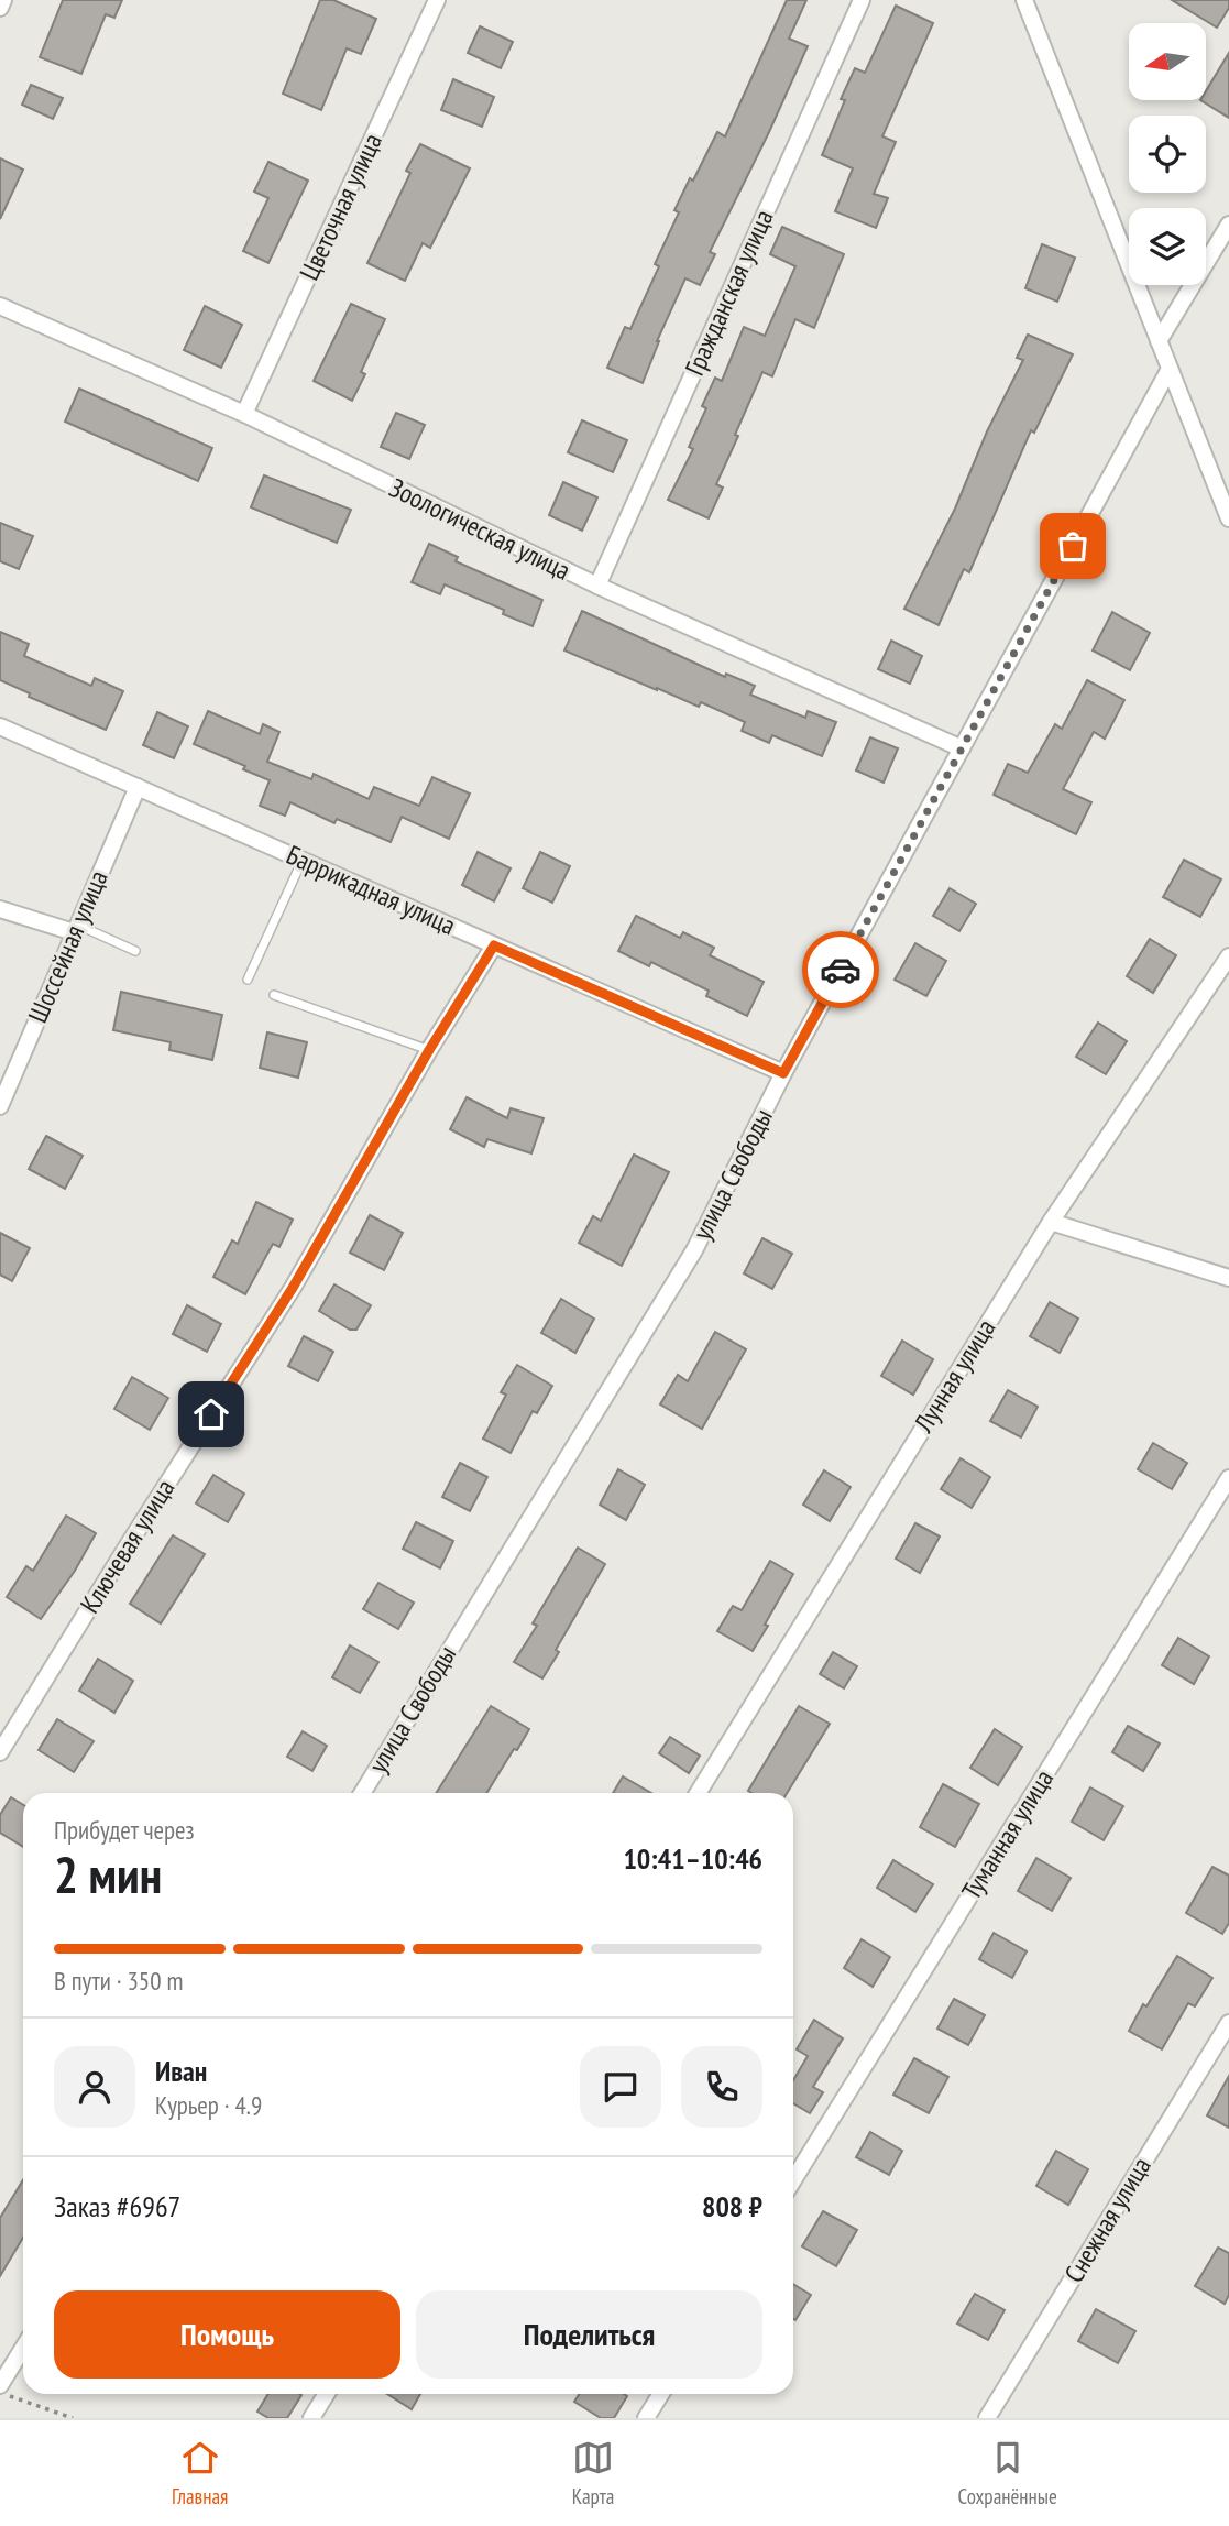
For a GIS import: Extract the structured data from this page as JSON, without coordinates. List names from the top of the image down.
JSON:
{
  "streets": {
    "street": [
      "Цветочная улица",
      "Гражданская улица",
      "Зоологическая улица",
      "Баррикадная улица",
      "Шоссейная улица",
      "улица Свободы",
      "Лунная улица",
      "Ключевая улица",
      "Туманная улица",
      "Снежная улица"
    ]
  },
  "crossings": [
    ["Цветочная улица", "Зоологическая улица"],
    ["Гражданская улица", "Зоологическая улица"],
    ["Зоологическая улица", "улица Свободы"],
    ["Баррикадная улица", "Шоссейная улица"],
    ["Баррикадная улица", "улица Свободы"],
    ["Баррикадная улица", "Ключевая улица"]
  ],
  "north": "left",
  "page": {
    "heading": ["2 мин", "Прибудет через", "10:41–10:46"],
    "panel": [
      "Иван",
      "Курьер · 4.9",
      "Заказ #6967",
      "808 ₽"
    ],
    "bar": "В пути · 350 m",
    "buttons": ["Помощь", "Поделиться"],
    "tabs": ["Главная", "Карта", "Сохранённые"]
  }
}
